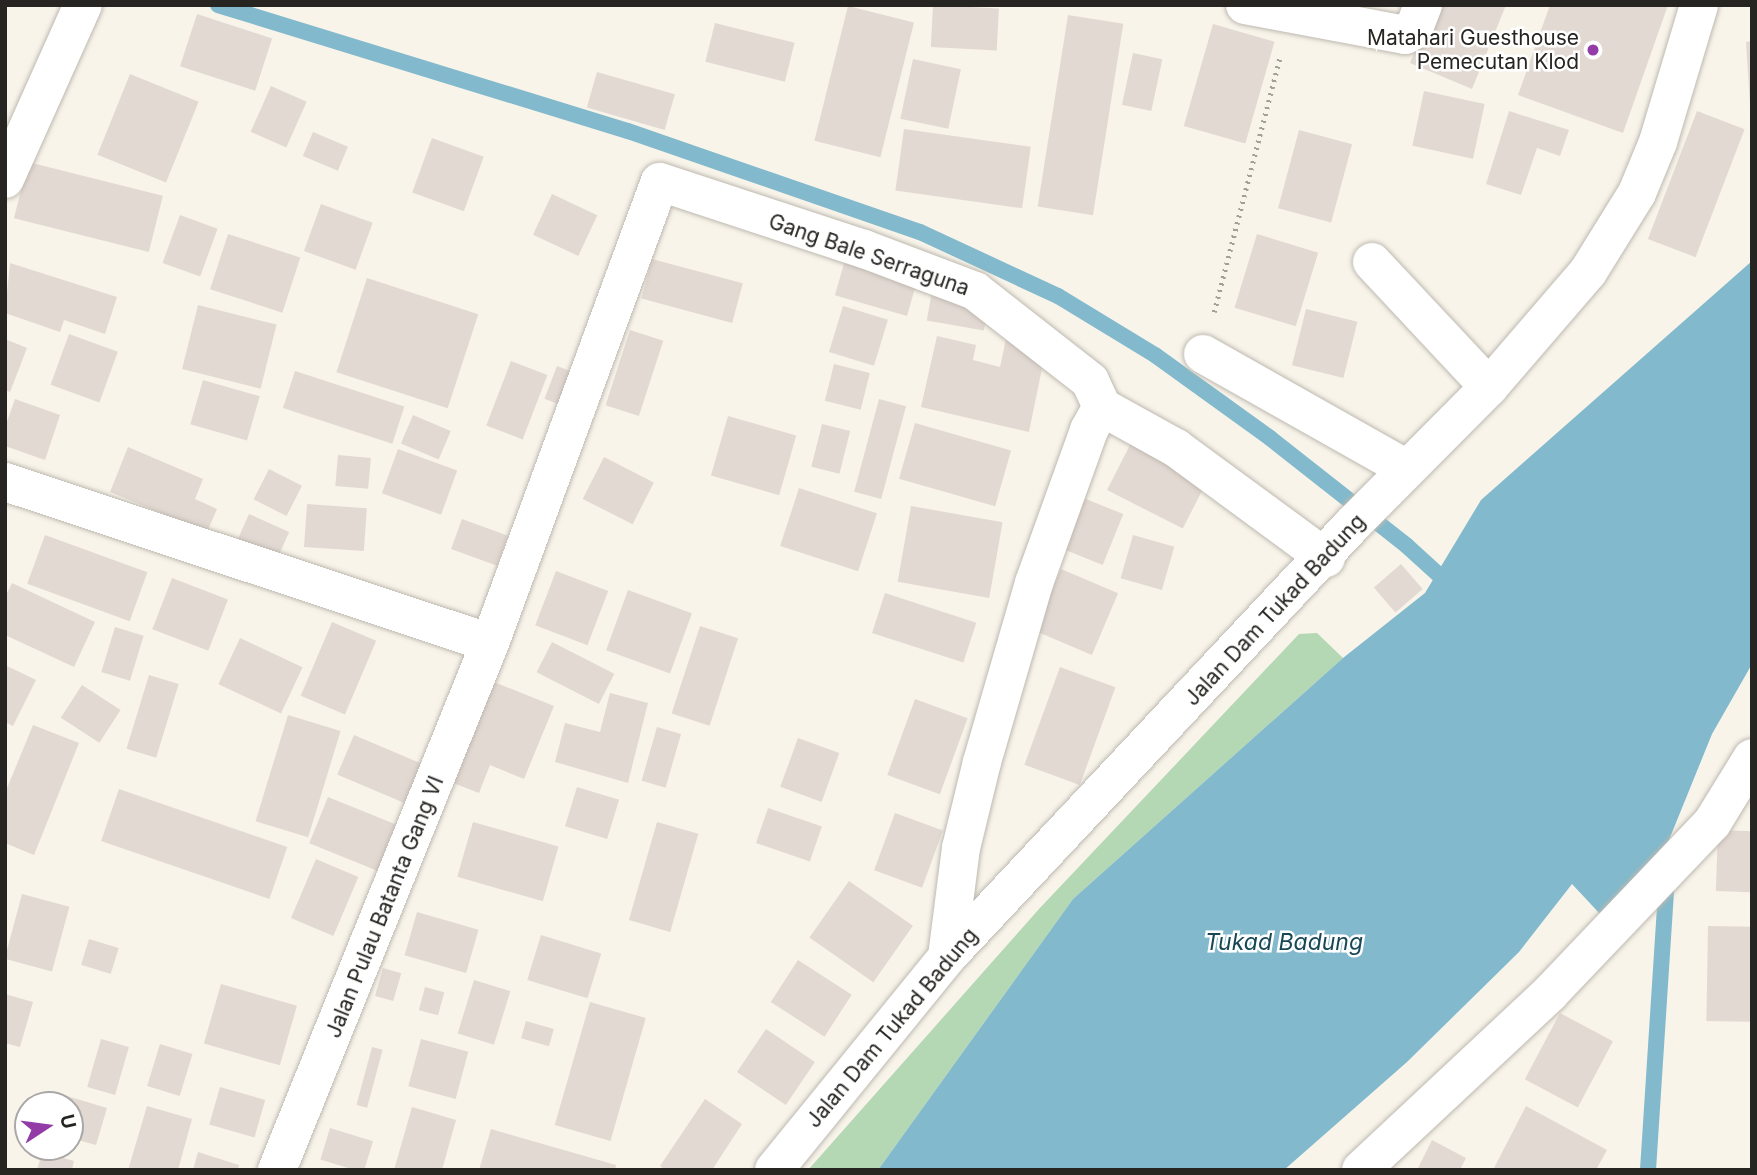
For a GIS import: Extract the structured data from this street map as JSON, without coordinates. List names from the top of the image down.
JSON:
{
  "streets": {
    "street": ["Gang Bale Serraguna", "Jalan Dam Tukad Badung", "Jalan Pulau Batanta Gang VI"]
  },
  "crossings": [
    ["Gang Bale Serraguna", "Jalan Pulau Batanta Gang VI"]
  ],
  "water": ["Tukad Badung"],
  "places": ["Matahari Guesthouse Pemecutan Klod"],
  "north": "right"
}
